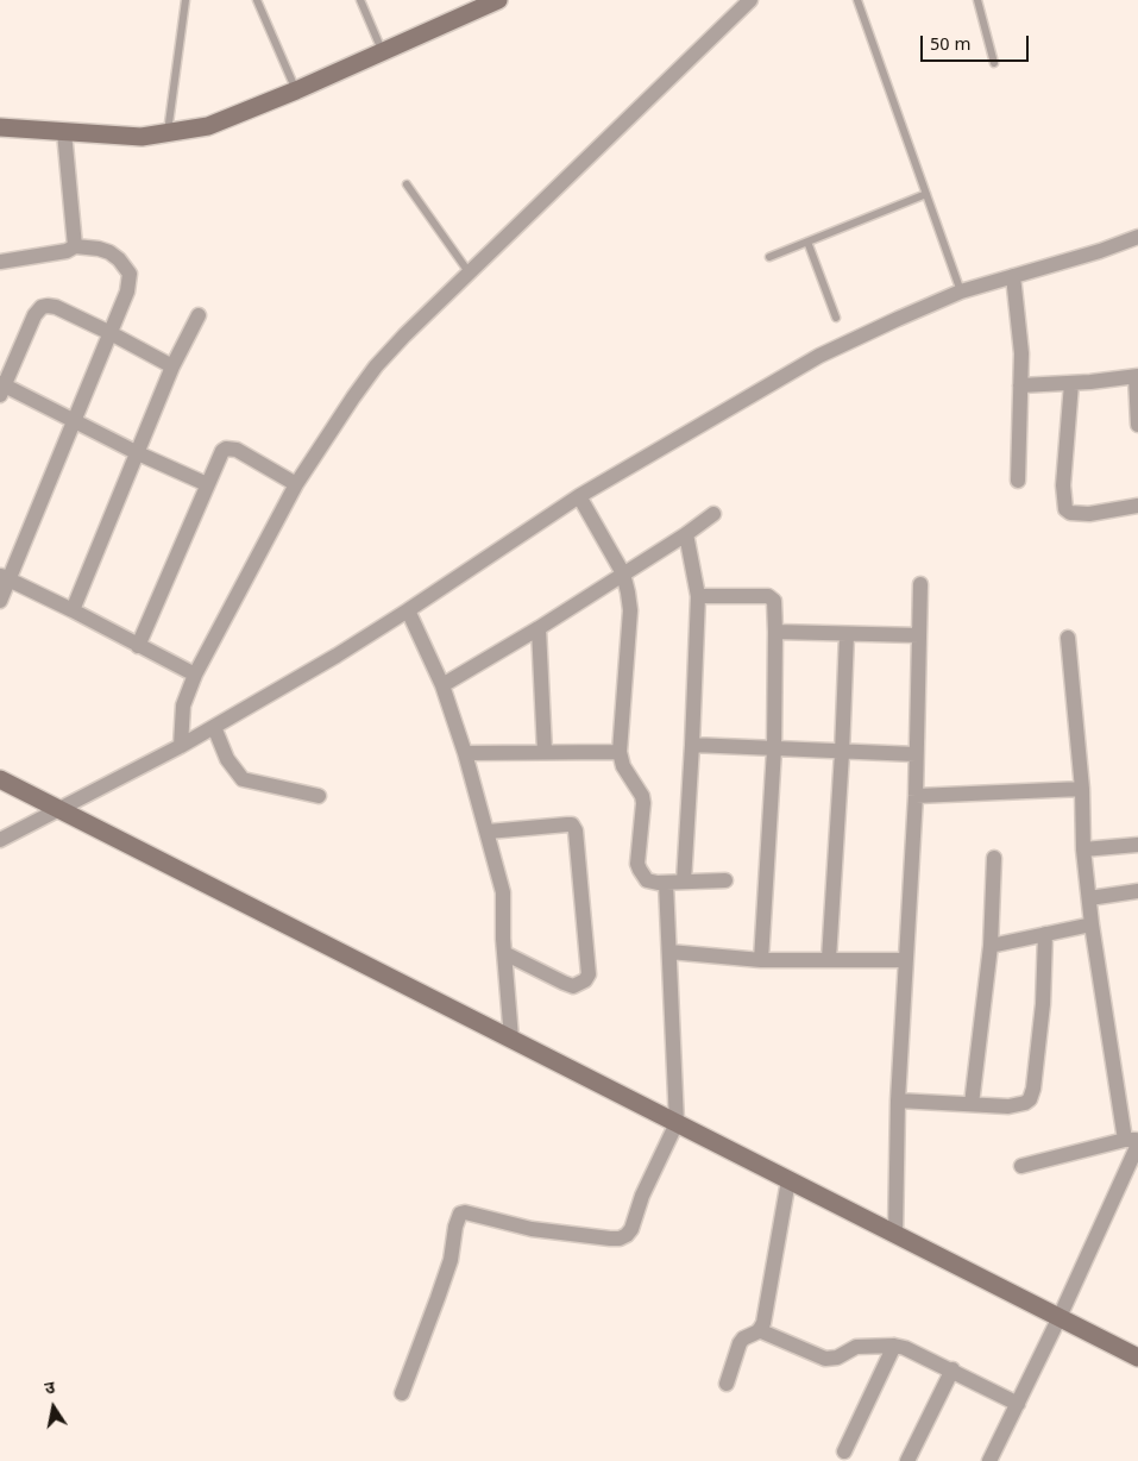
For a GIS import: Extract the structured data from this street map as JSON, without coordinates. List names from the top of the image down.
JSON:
{
  "scale_bar": "50 m",
  "north": "top"
}
